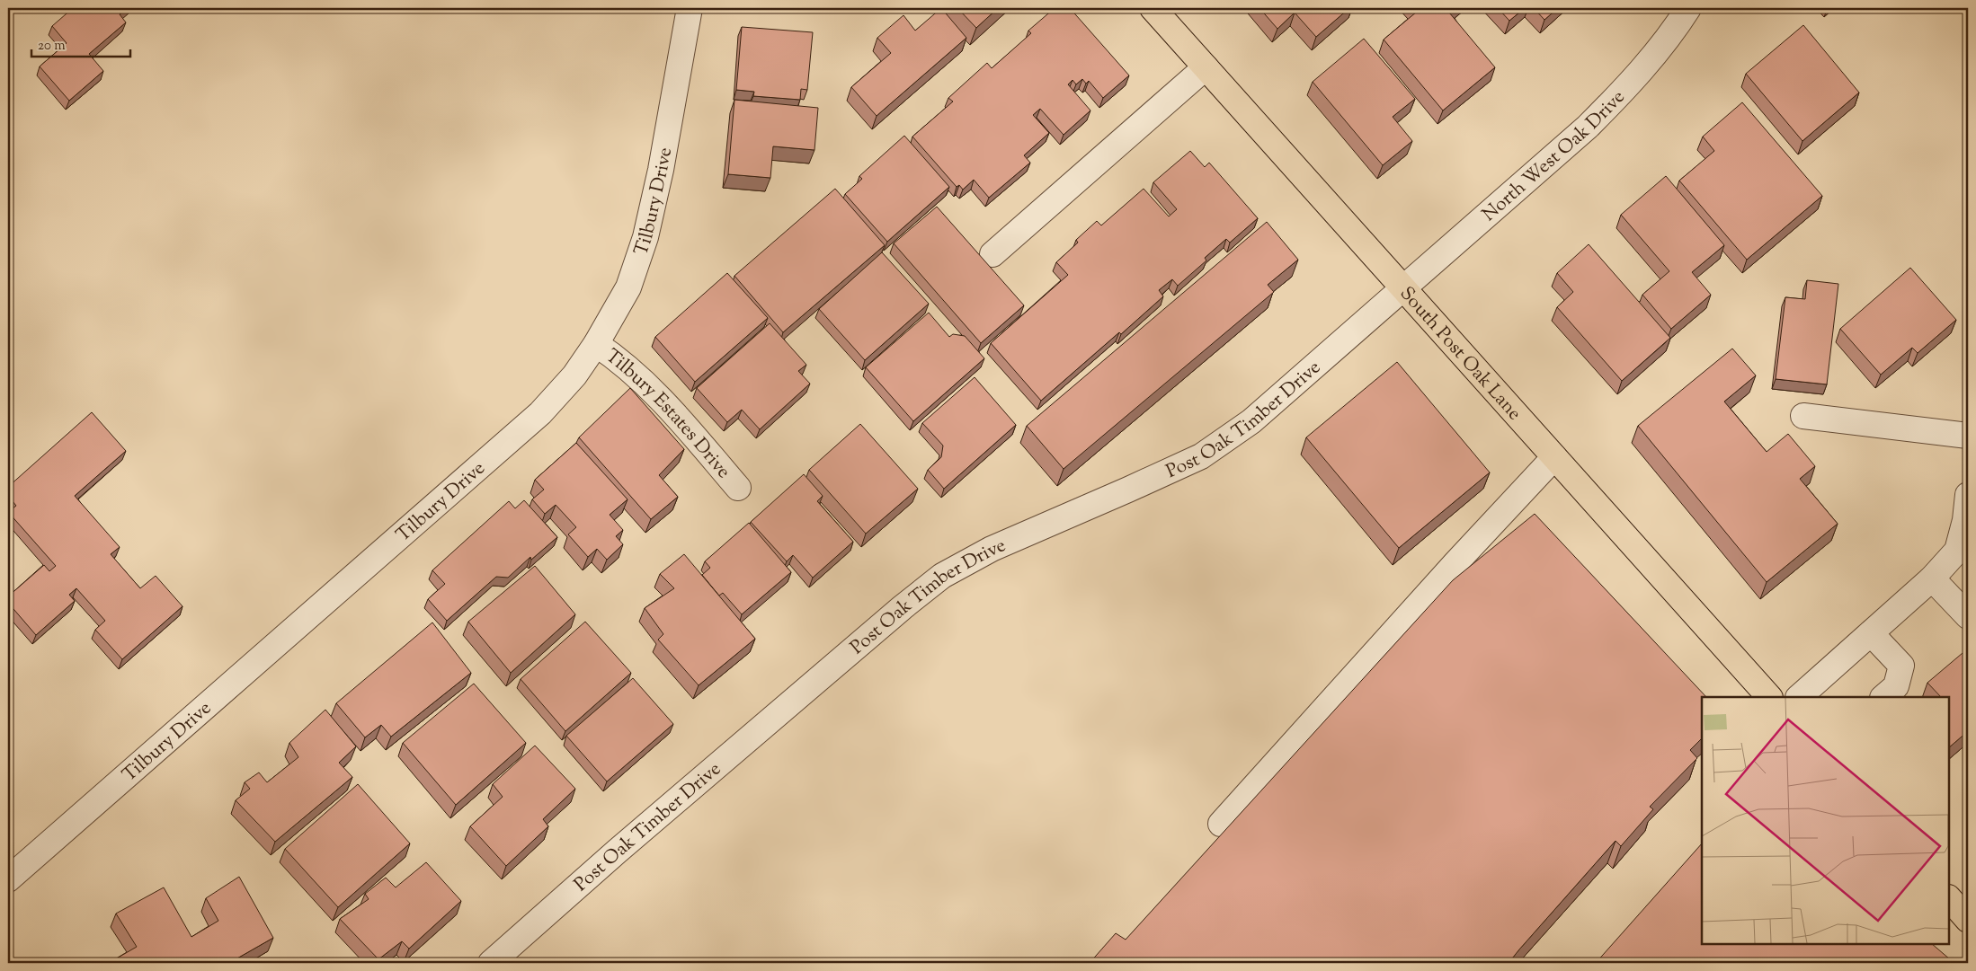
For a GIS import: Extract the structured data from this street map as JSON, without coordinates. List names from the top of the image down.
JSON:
{
  "streets": {
    "main road": ["South Post Oak Lane"],
    "street": [
      "North West Oak Drive",
      "Tilbury Drive",
      "Tilbury Estates Drive",
      "Post Oak Timber Drive"
    ]
  },
  "crossings": [
    ["North West Oak Drive", "South Post Oak Lane"],
    ["North West Oak Drive", "Post Oak Timber Drive"],
    ["Tilbury Drive", "Tilbury Estates Drive"],
    ["South Post Oak Lane", "Post Oak Timber Drive"]
  ],
  "scale_bar": "20 m"
}
